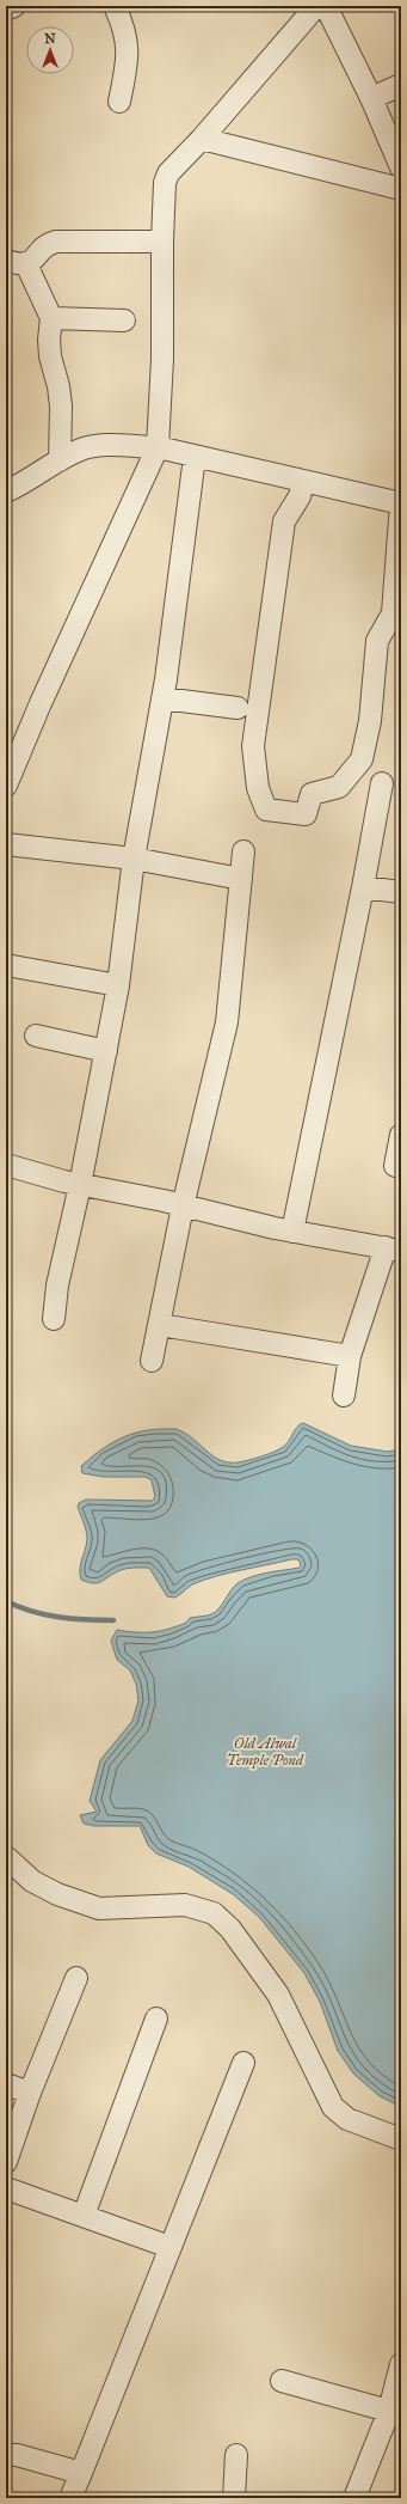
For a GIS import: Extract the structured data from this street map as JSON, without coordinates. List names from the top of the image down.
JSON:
{
  "water": ["Old Alwal Temple Pond"],
  "north": "top"
}
